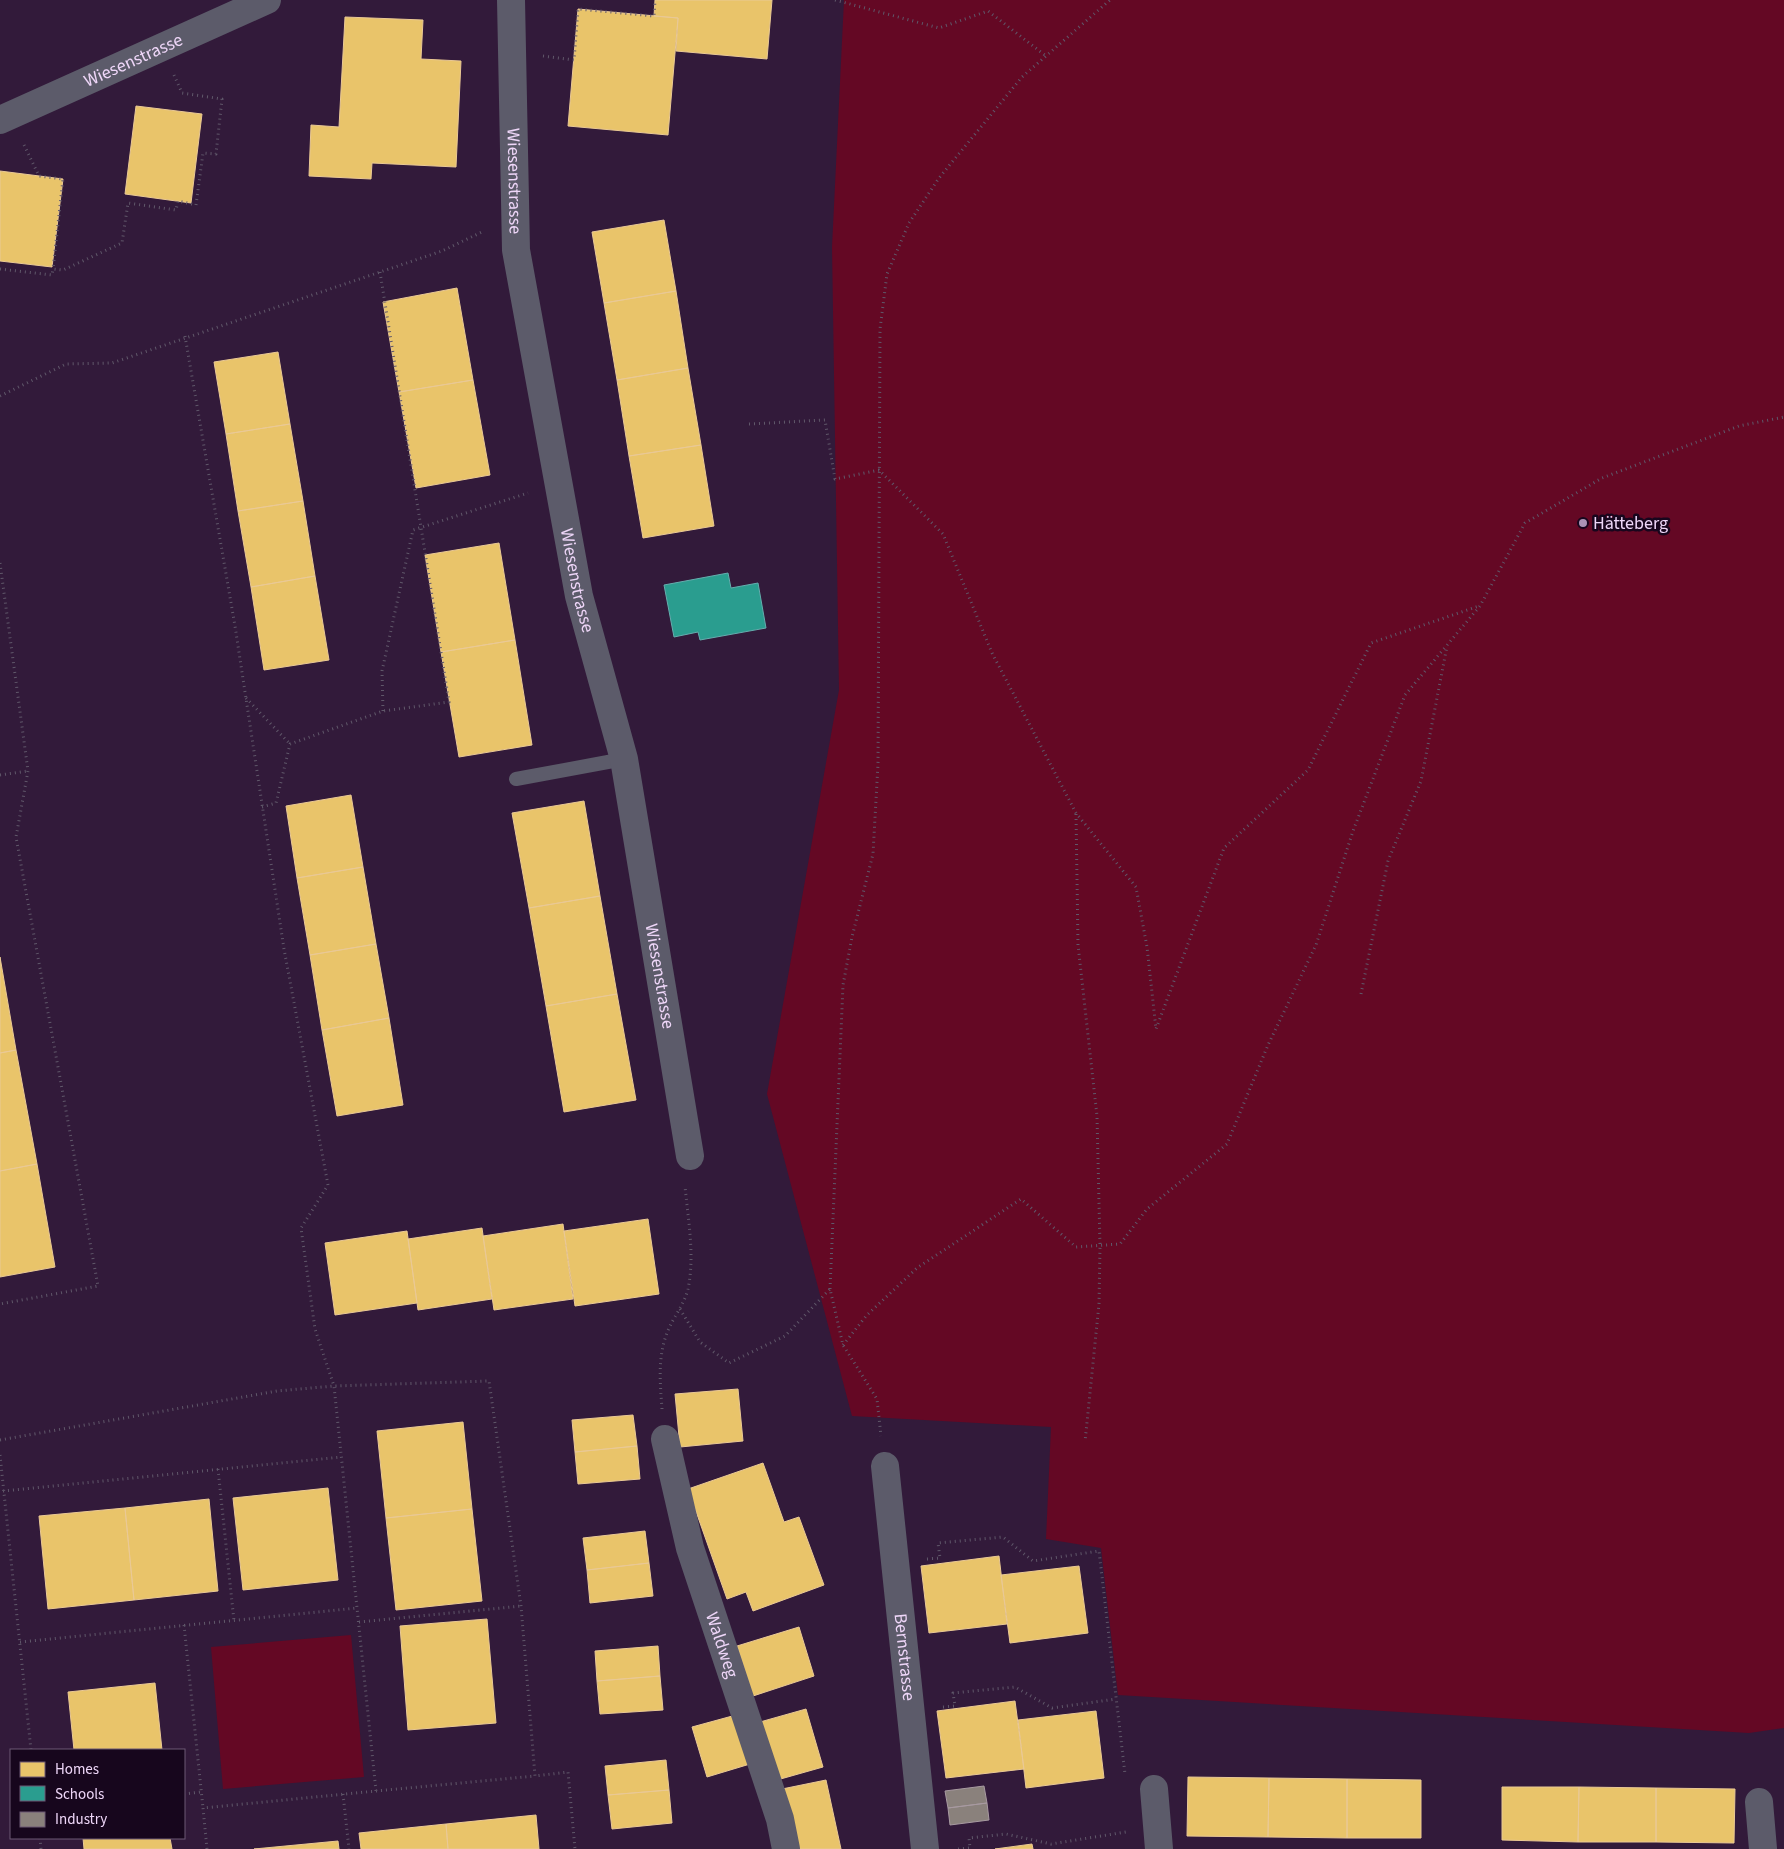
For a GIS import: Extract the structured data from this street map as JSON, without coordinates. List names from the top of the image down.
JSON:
{
  "streets": {
    "street": ["Wiesenstrasse", "Waldweg", "Bernstrasse"]
  },
  "places": ["Hätteberg"],
  "legend": ["Homes", "Schools", "Industry"]
}
